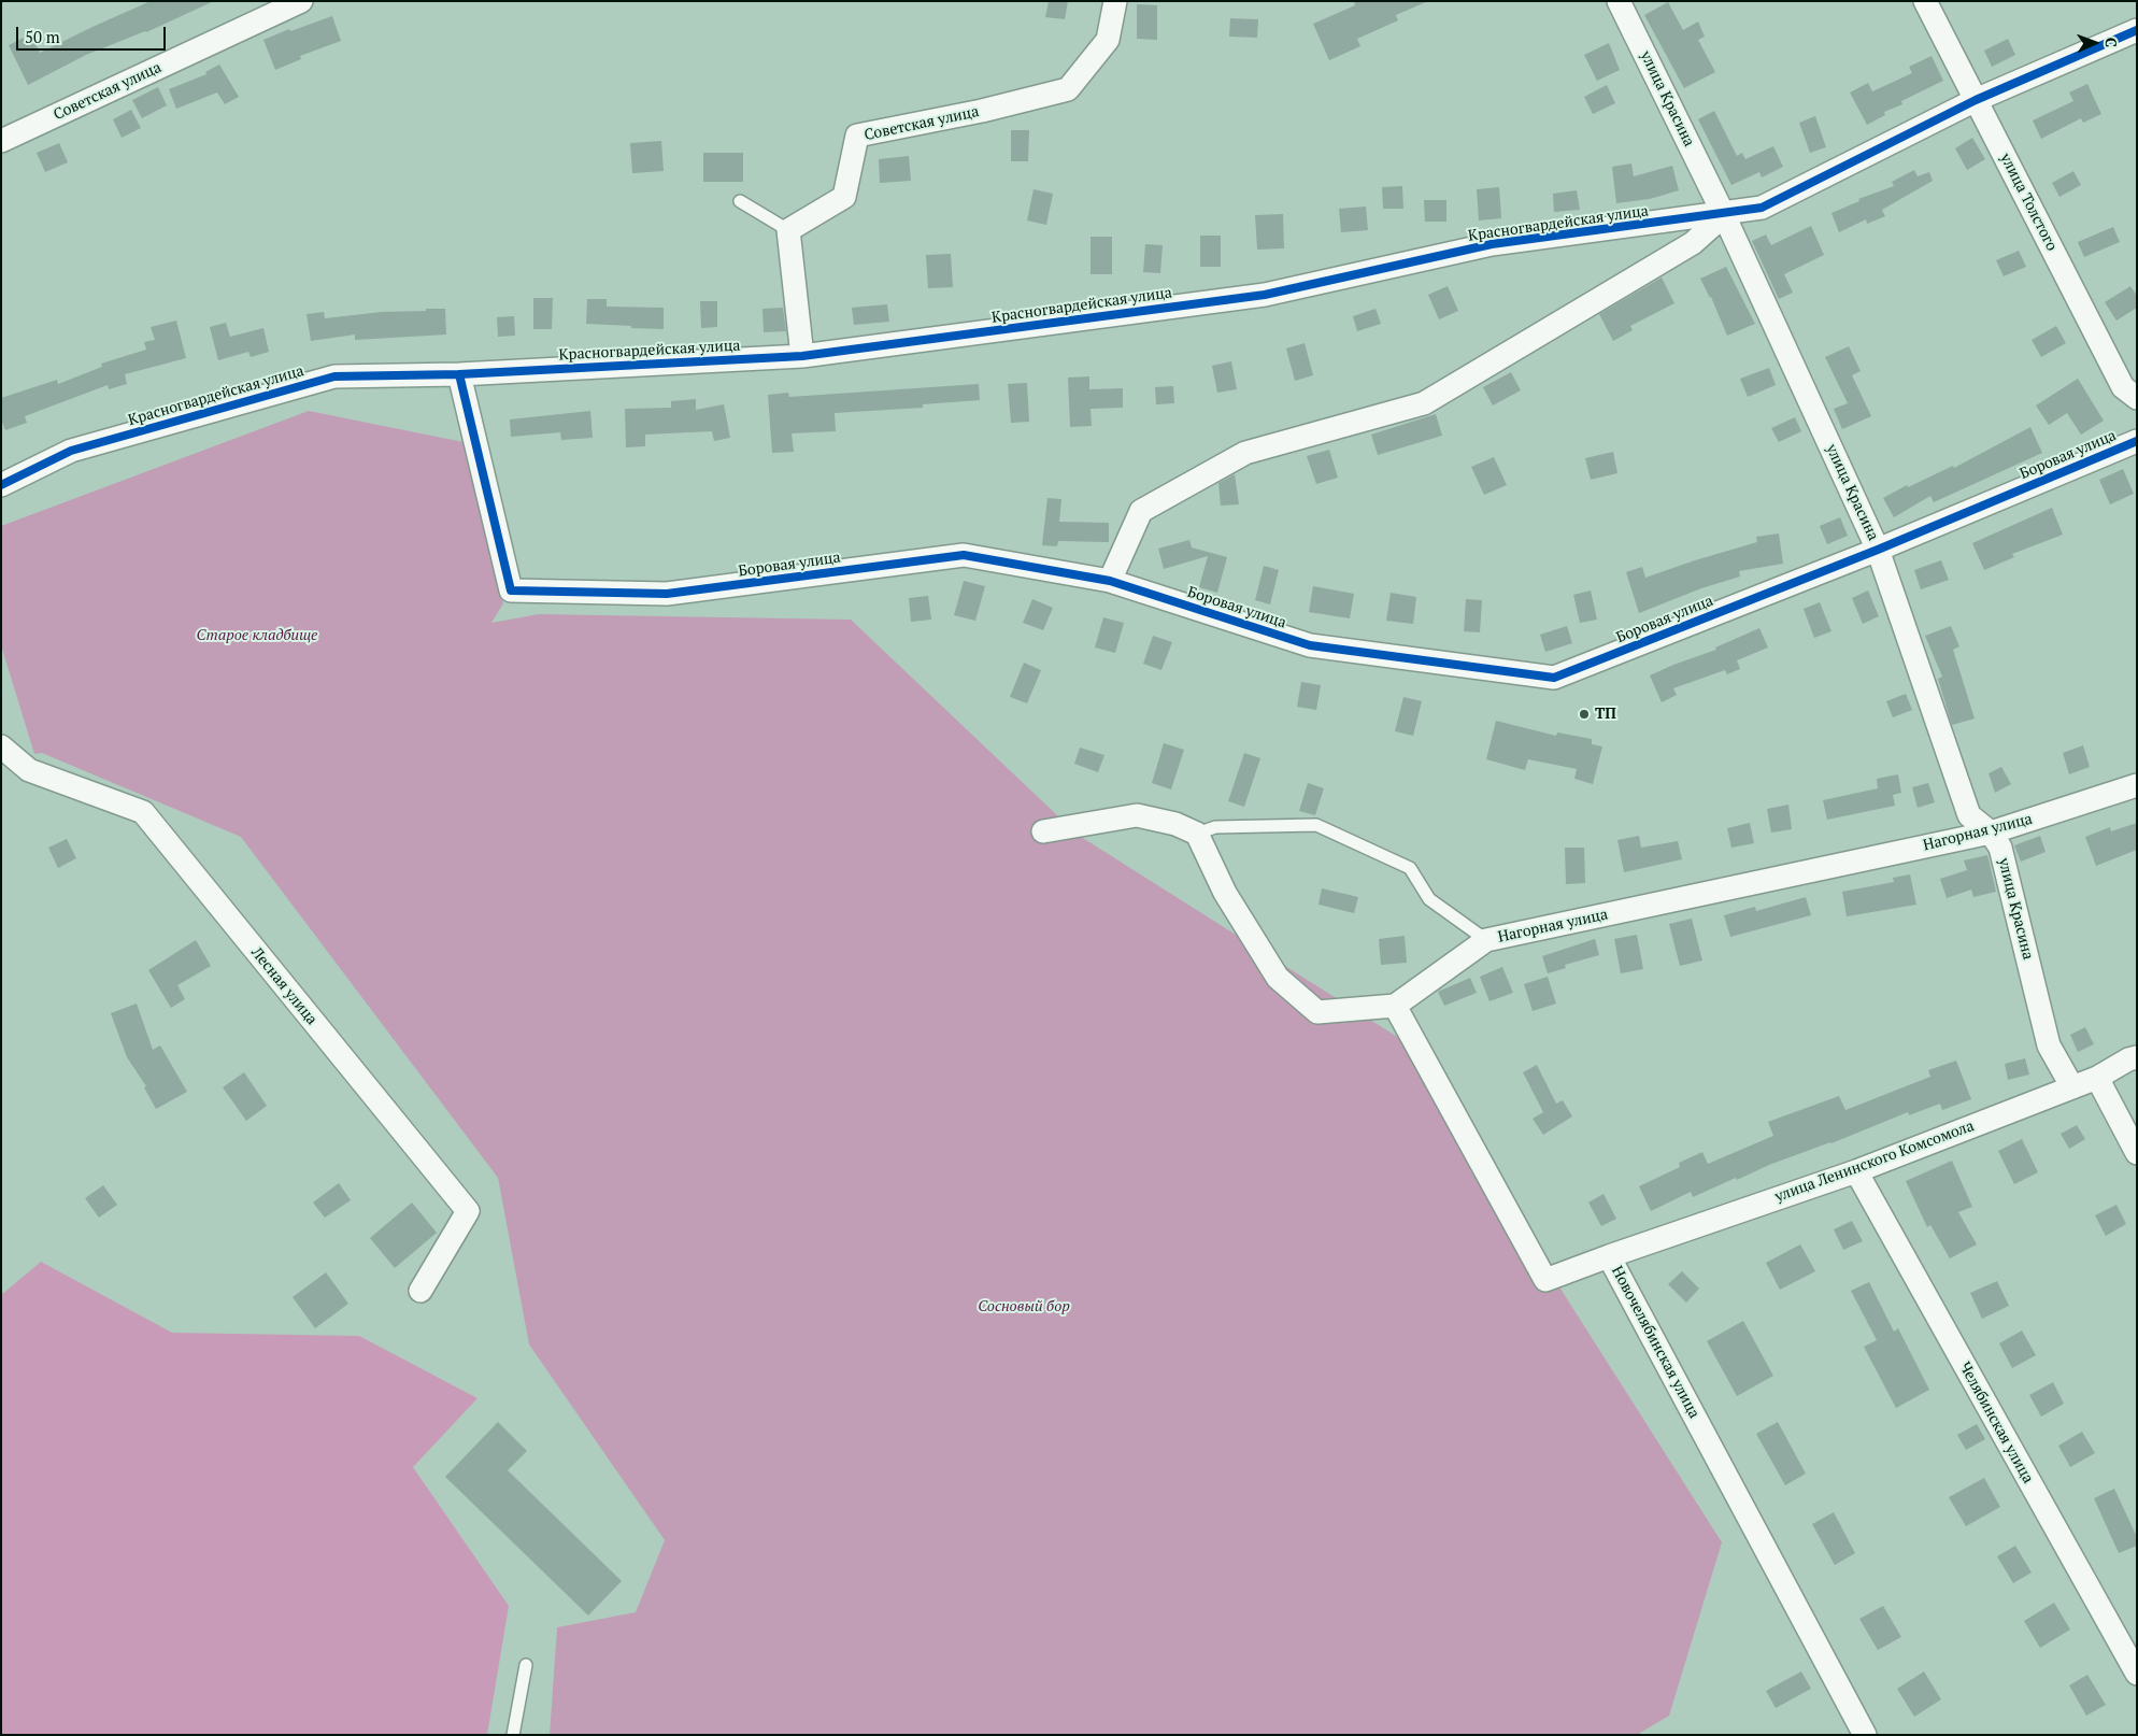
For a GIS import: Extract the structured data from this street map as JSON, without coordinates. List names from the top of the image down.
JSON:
{
  "streets": {
    "street": [
      "Советская улица",
      "улица Красина",
      "улица Толстого",
      "Красногвардейская улица",
      "Боровая улица",
      "Нагорная улица",
      "Лесная улица",
      "улица Ленинского Комсомола",
      "Новочелябинская улица",
      "Челябинская улица"
    ]
  },
  "crossings": [
    ["улица Красина", "Красногвардейская улица"],
    ["улица Красина", "Боровая улица"],
    ["улица Красина", "Нагорная улица"],
    ["улица Красина", "улица Ленинского Комсомола"],
    ["улица Толстого", "Красногвардейская улица"],
    ["Красногвардейская улица", "Боровая улица"],
    ["Нагорная улица", "Новочелябинская улица"],
    ["улица Ленинского Комсомола", "Новочелябинская улица"],
    ["улица Ленинского Комсомола", "Челябинская улица"]
  ],
  "parks": ["Старое кладбище", "Сосновый бор"],
  "places": ["ТП"],
  "scale_bar": "50 m",
  "north": "right"
}
